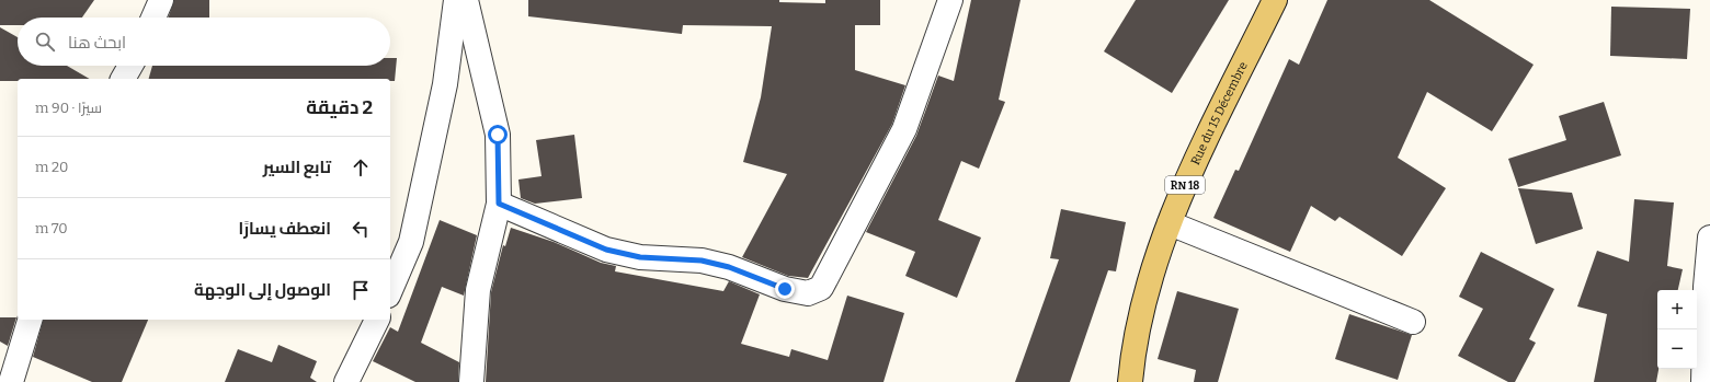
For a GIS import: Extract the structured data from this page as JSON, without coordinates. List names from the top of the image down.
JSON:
{
  "streets": {
    "main road": ["Rue du 15 Décembre", "RN 18"]
  },
  "page": {
    "search": "ابحث هنا",
    "heading": ["2 دقيقة", "سيرًا · 90 m"],
    "list": [
      ["تابع السير", "20 m"],
      ["انعطف يسارًا", "70 m"],
      "الوصول إلى الوجهة"
    ],
    "map_buttons": ["+", "−"]
  }
}
